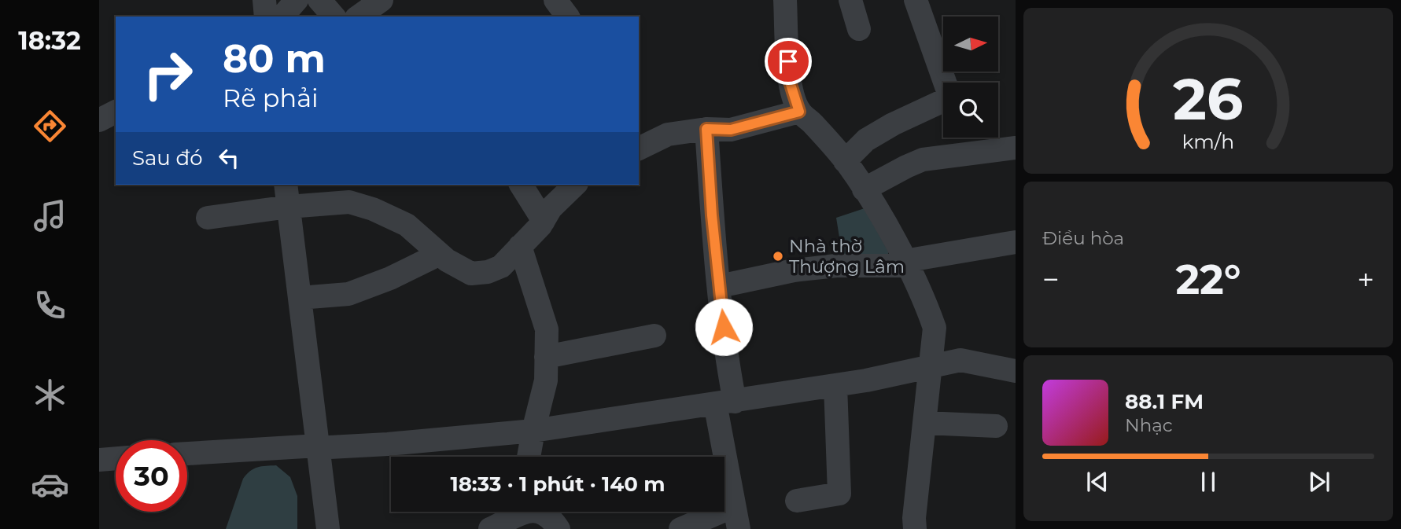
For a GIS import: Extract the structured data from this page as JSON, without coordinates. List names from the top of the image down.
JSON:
{
  "places": ["Nhà thờ Thượng Lâm"],
  "north": "right",
  "page": {
    "tabs": "18:32",
    "turn": ["80 m", "Rẽ phải"],
    "then": "Sau đó",
    "tile": "Điều hòa",
    "heat": ["−", "22°", "+"],
    "song": ["88.1 FM", "Nhạc"],
    "limit": "30",
    "trip": "18:33 · 1 phút · 140 m",
    "gauge": ["26", "km/h"]
  }
}
